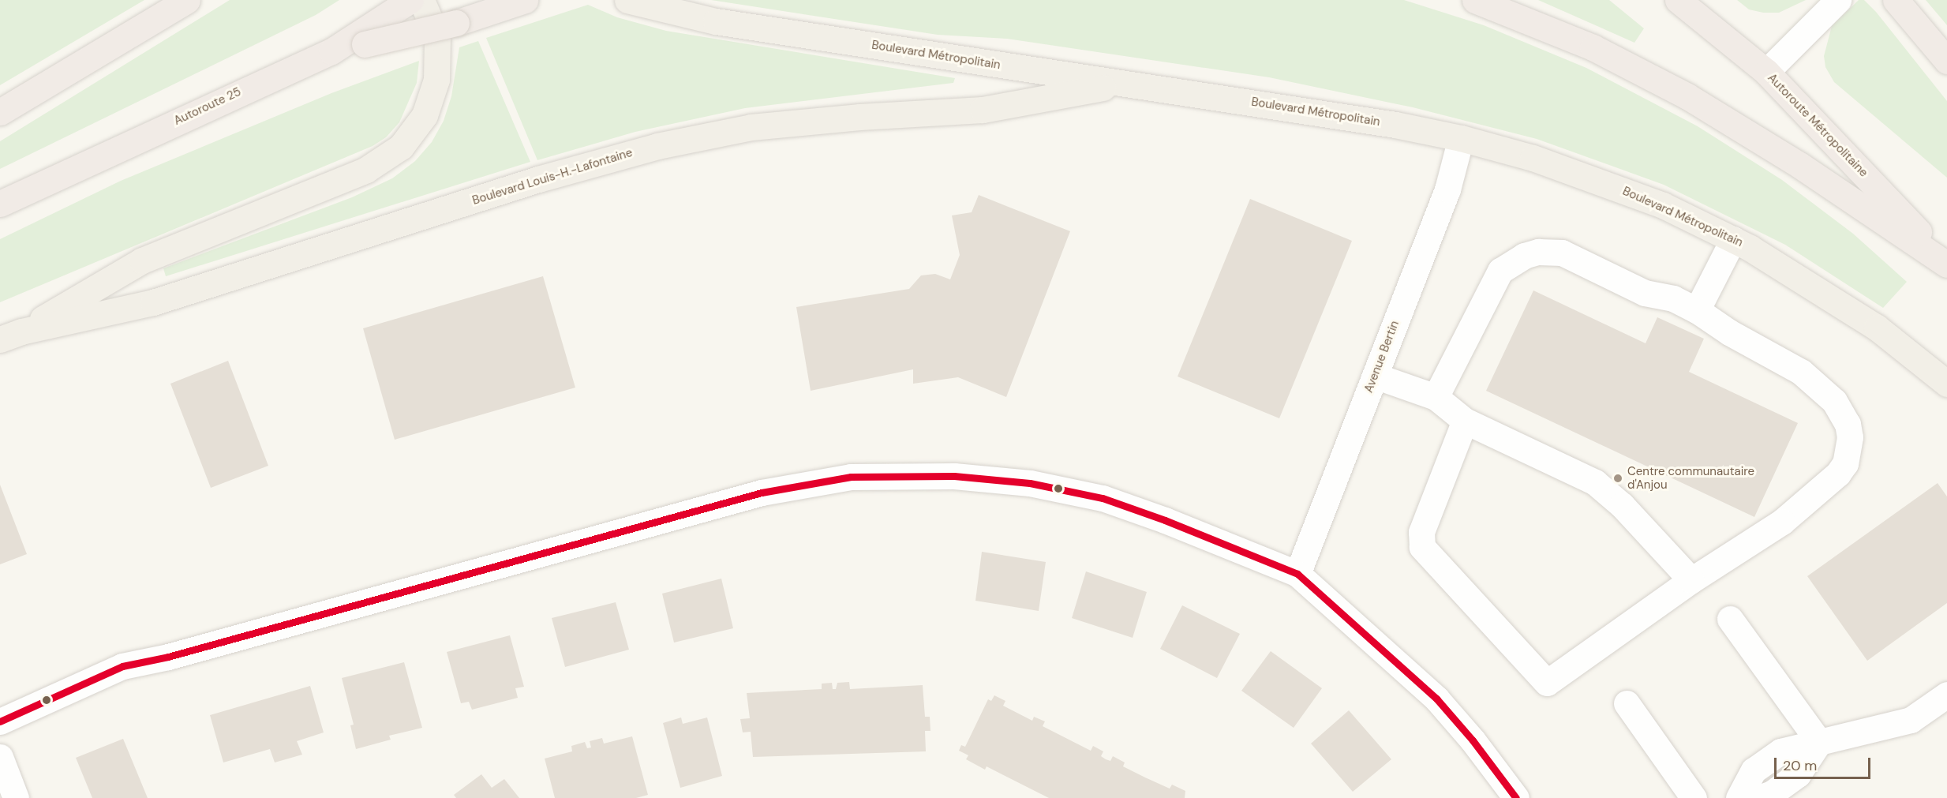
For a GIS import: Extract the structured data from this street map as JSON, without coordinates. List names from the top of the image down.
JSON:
{
  "streets": {
    "highway": ["Autoroute 25", "Autoroute Métropolitaine"],
    "main road": ["Boulevard Métropolitain", "Boulevard Louis-H.-Lafontaine"],
    "street": ["Avenue Bertin"]
  },
  "crossings": [
    ["Boulevard Métropolitain", "Boulevard Louis-H.-Lafontaine"],
    ["Boulevard Métropolitain", "Avenue Bertin"]
  ],
  "places": ["Centre communautaire d'Anjou"],
  "scale_bar": "20 m"
}
